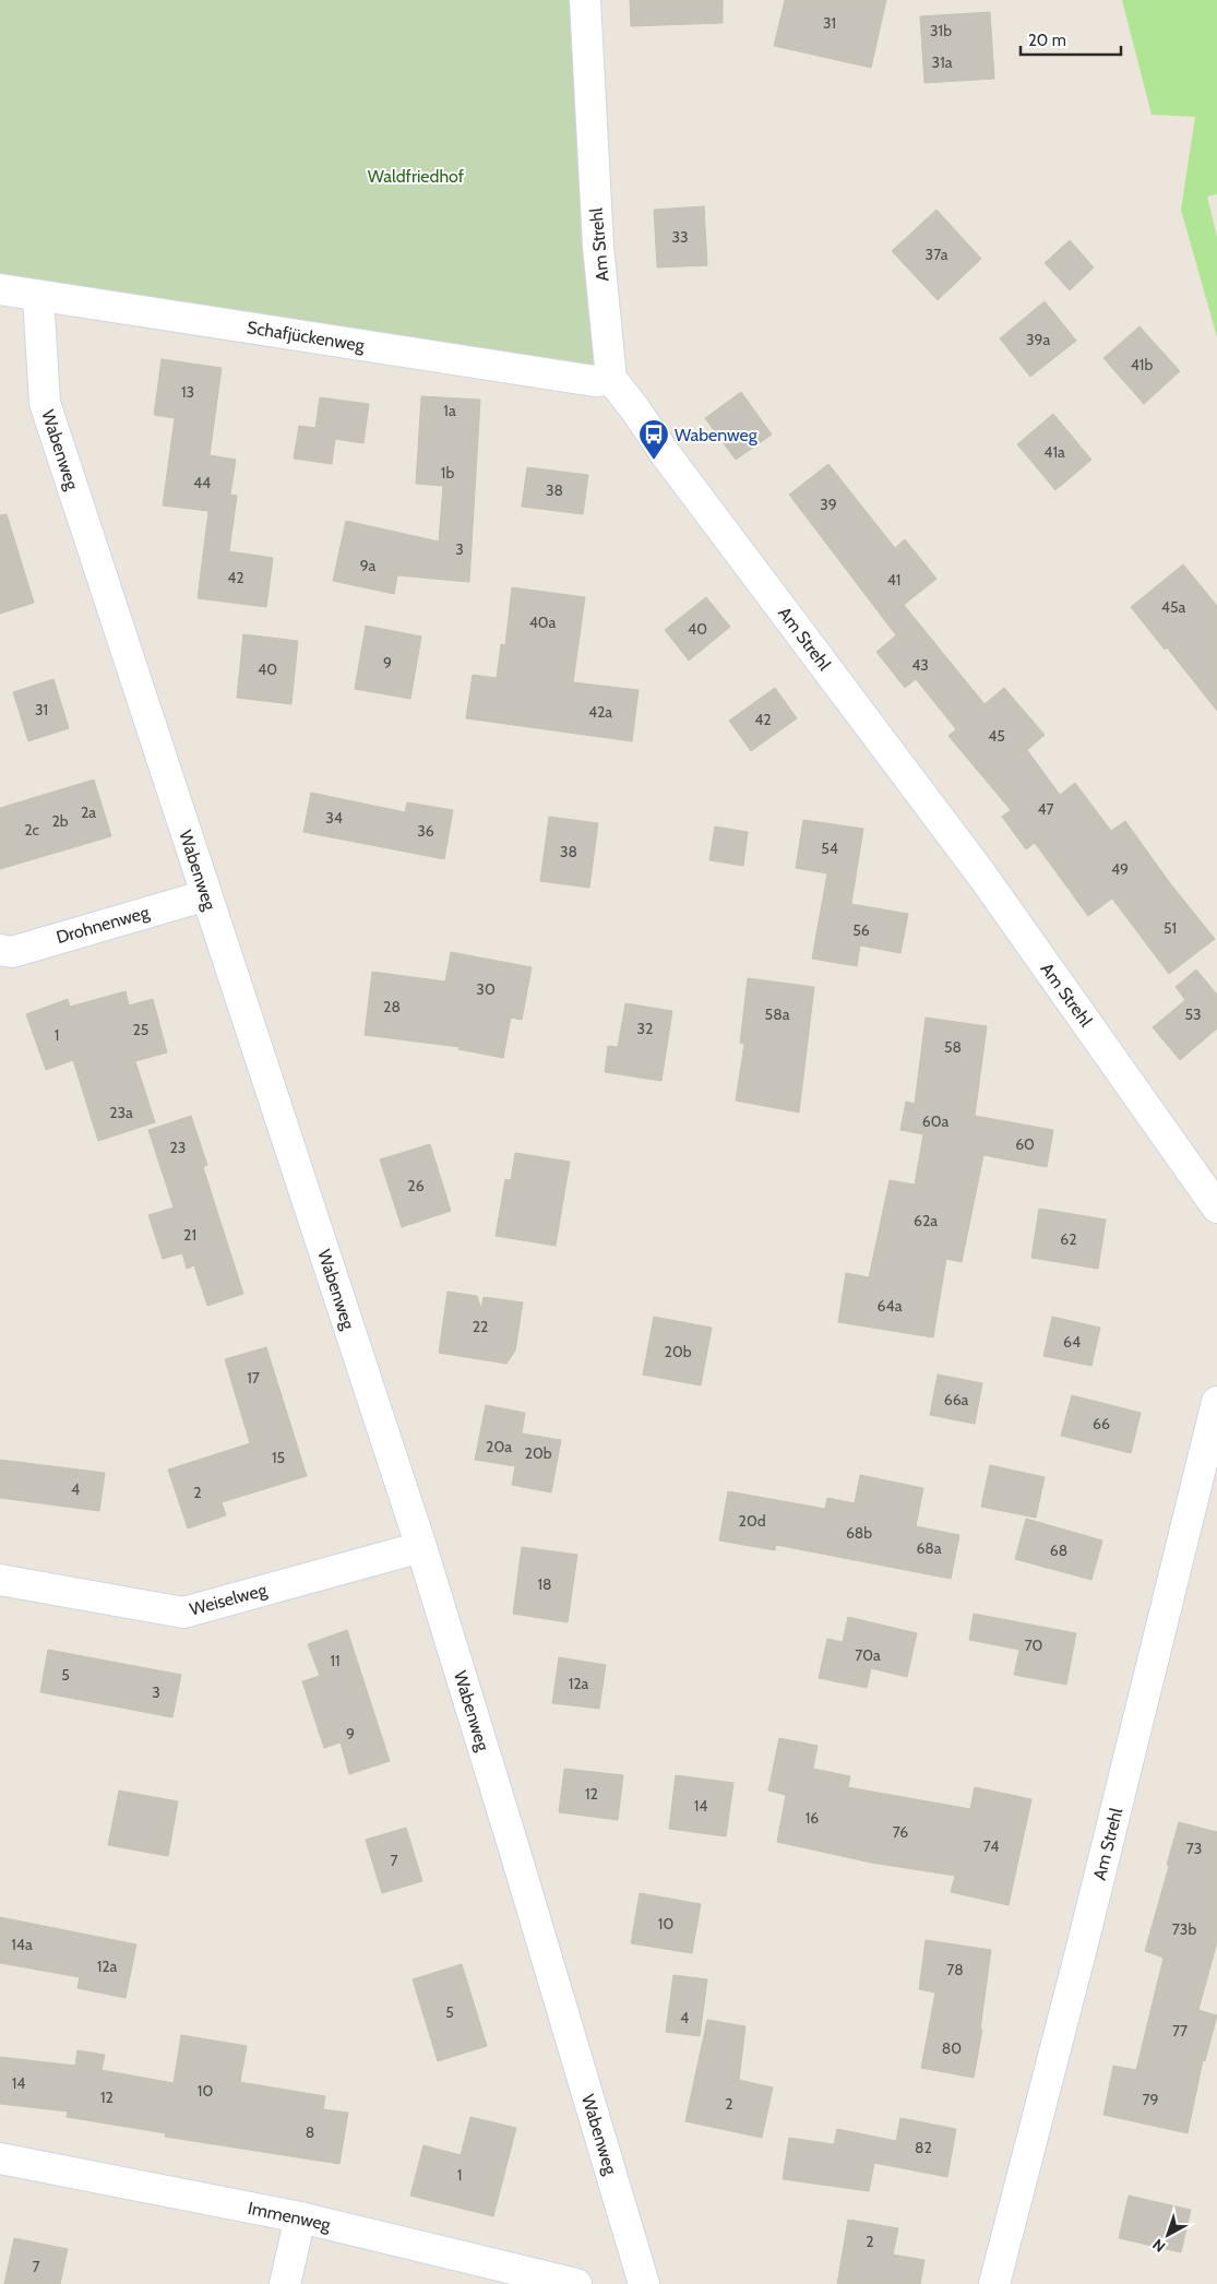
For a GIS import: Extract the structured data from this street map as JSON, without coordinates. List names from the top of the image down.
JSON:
{
  "streets": {
    "street": [
      "Am Strehl",
      "Schafjückenweg",
      "Wabenweg",
      "Drohnenweg",
      "Weiselweg",
      "Immenweg"
    ]
  },
  "crossings": [
    ["Am Strehl", "Schafjückenweg"],
    ["Schafjückenweg", "Wabenweg"],
    ["Wabenweg", "Drohnenweg"],
    ["Wabenweg", "Weiselweg"]
  ],
  "parks": ["Waldfriedhof"],
  "places": {
    "bus stop": ["Wabenweg"]
  },
  "house_numbers": [
    "31",
    "31b",
    "31a",
    "33",
    "37a",
    "39a",
    "41b",
    "13",
    "1a",
    "41a",
    "1b",
    "44",
    "38",
    "39",
    "3",
    "9a",
    "42",
    "41",
    "45a",
    "40a",
    "40",
    "9",
    "43",
    "40",
    "31",
    "42a",
    "42",
    "45",
    "47",
    "2a",
    "34",
    "2b",
    "2c",
    "36",
    "54",
    "38",
    "49",
    "51",
    "56",
    "30",
    "28",
    "58a",
    "53",
    "32",
    "25",
    "1",
    "58",
    "23a",
    "60a",
    "60",
    "23",
    "26",
    "62a",
    "21",
    "62",
    "64a",
    "22",
    "64",
    "20b",
    "17",
    "66a",
    "66",
    "20a",
    "20b",
    "15",
    "4",
    "2",
    "20d",
    "68b",
    "68a",
    "68",
    "18",
    "70",
    "70a",
    "11",
    "5",
    "12a",
    "3",
    "9",
    "12",
    "14",
    "16",
    "76",
    "74",
    "73",
    "7",
    "10",
    "73b",
    "14a",
    "12a",
    "78",
    "5",
    "4",
    "77",
    "80",
    "14",
    "10",
    "12",
    "79",
    "2",
    "8",
    "82",
    "1",
    "2",
    "7"
  ],
  "scale_bar": "20 m",
  "north": "bottom left"
}
